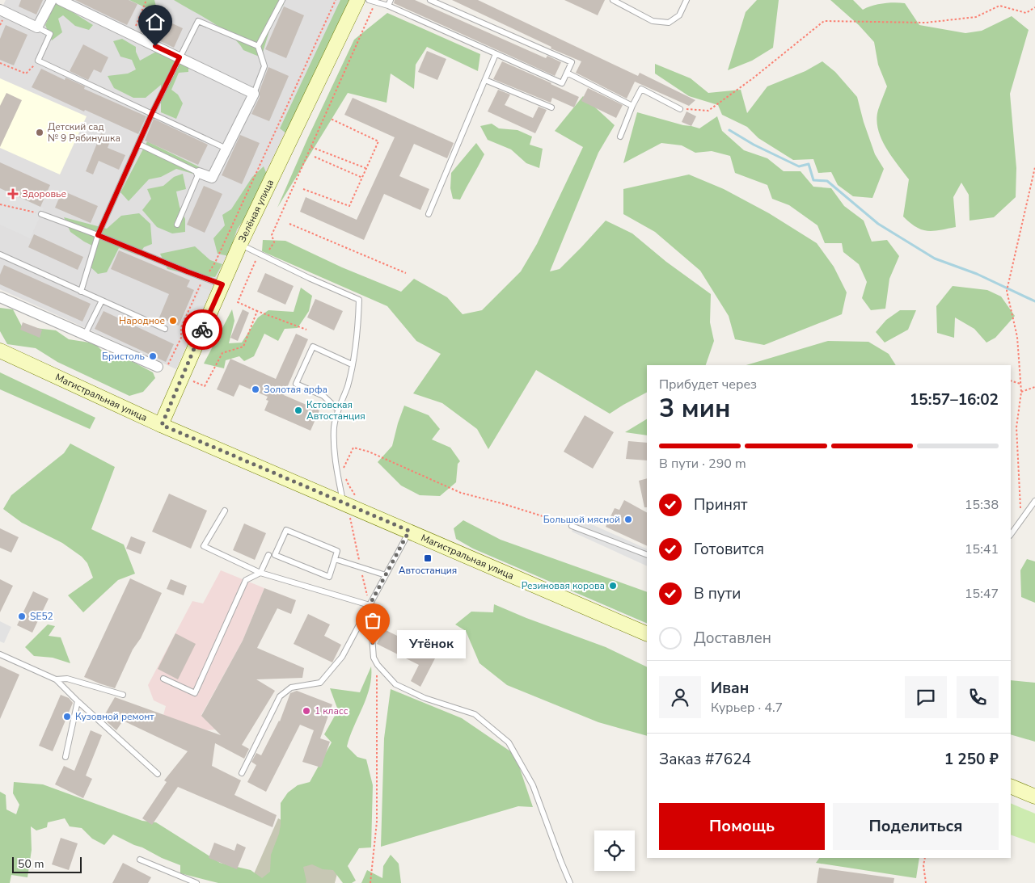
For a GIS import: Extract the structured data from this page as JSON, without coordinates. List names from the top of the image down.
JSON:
{
  "streets": {
    "main road": ["Зелёная улица", "Магистральная улица"]
  },
  "crossings": [
    ["Зелёная улица", "Магистральная улица"]
  ],
  "places": {
    "other": [
      "Детский сад № 9 Рябинушка",
      "Народное",
      "Бристоль",
      "Золотая арфа",
      "Кстовская Автостанция",
      "Большой мясной",
      "Резиновая корова",
      "SE52",
      "Утёнок",
      "1 класс",
      "Кузовной ремонт"
    ],
    "health": ["Здоровье"],
    "transit": ["Автостанция"]
  },
  "scale_bar": "50 m",
  "page": {
    "heading": ["3 мин", "Прибудет через", "15:57–16:02"],
    "panel": [
      "Иван",
      "Курьер · 4.7",
      "Заказ #7624",
      "1 250 ₽"
    ],
    "bar": "В пути · 290 m",
    "list": [
      ["Принят", "15:38"],
      ["Готовится", "15:41"],
      ["В пути", "15:47"],
      "Доставлен"
    ],
    "bubble": "Утёнок",
    "buttons": ["Помощь", "Поделиться"],
    "scale": "50 m"
  }
}
